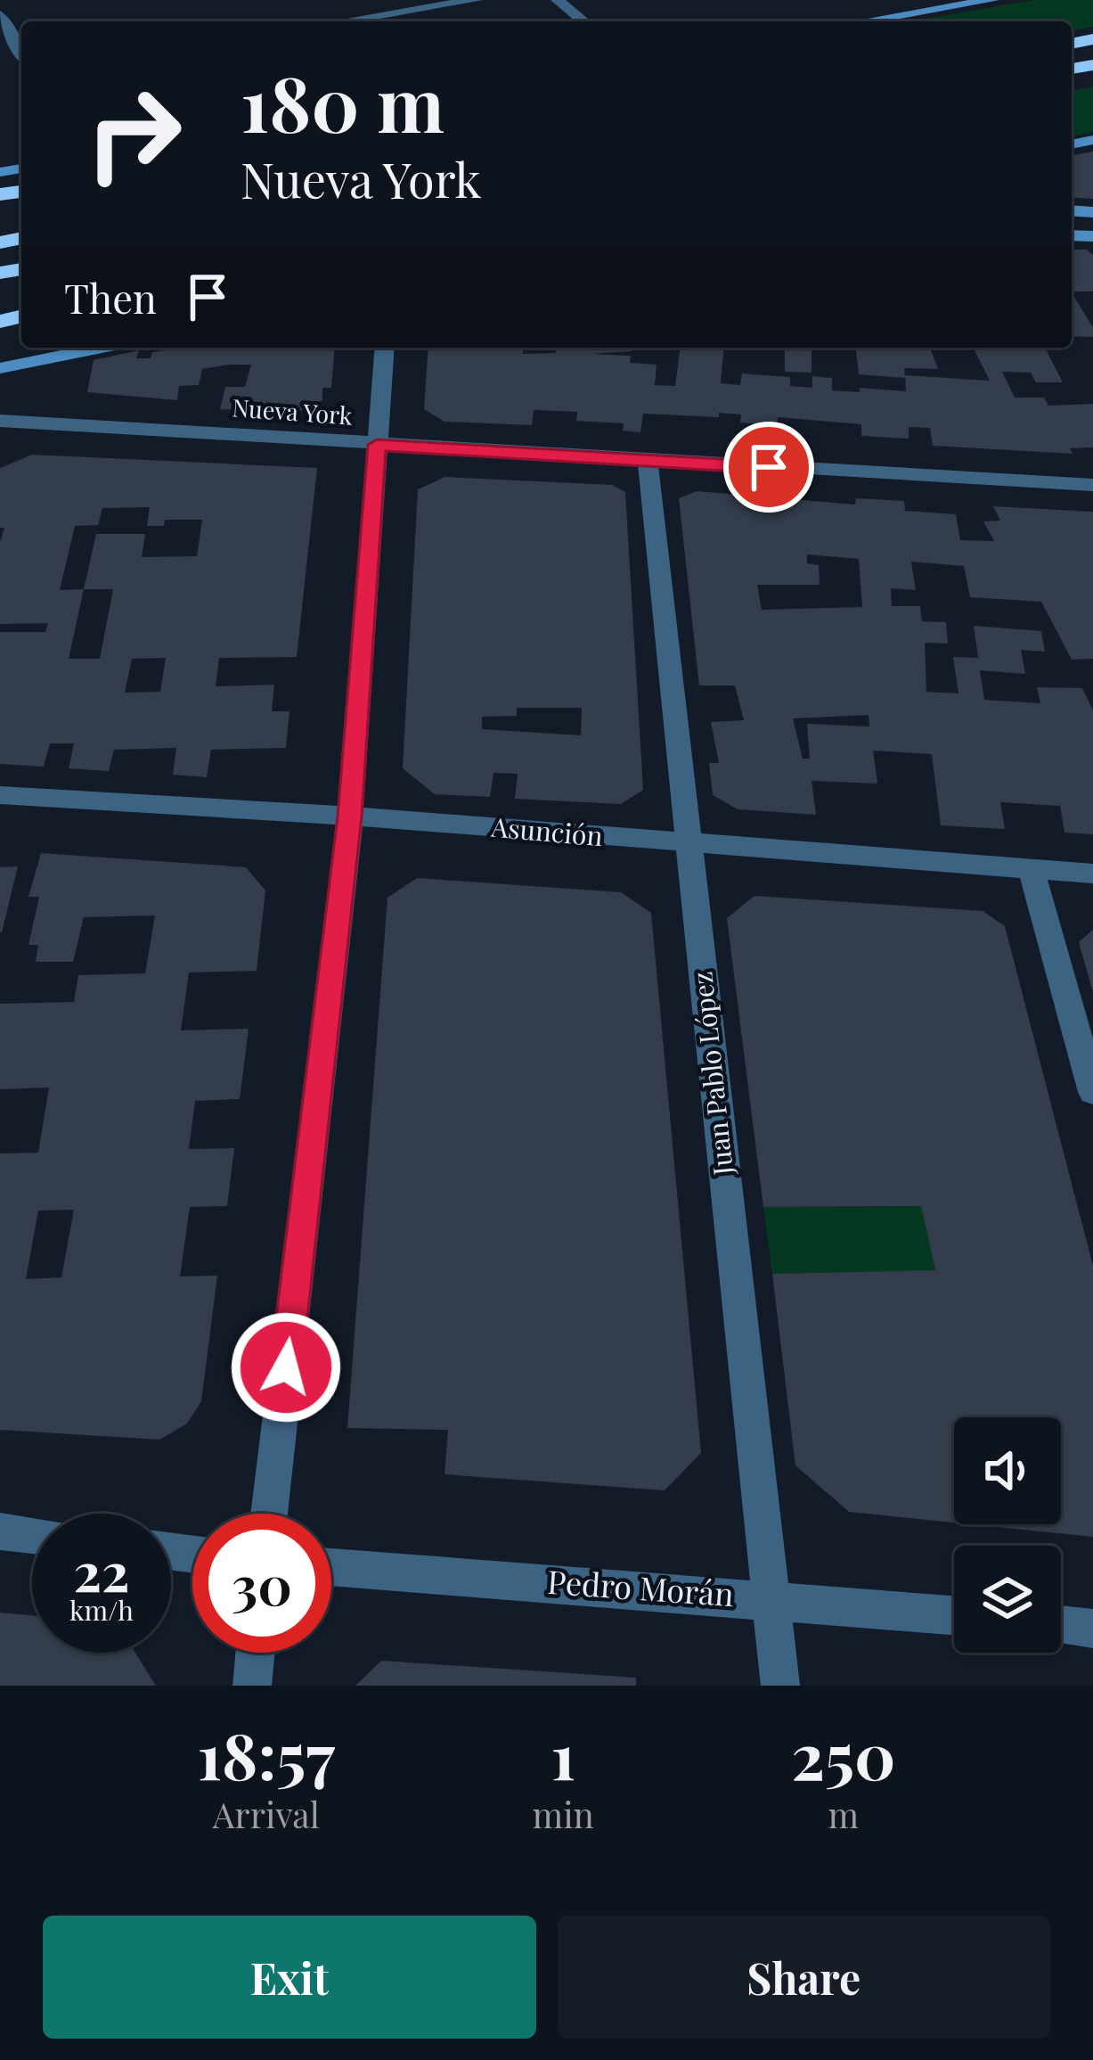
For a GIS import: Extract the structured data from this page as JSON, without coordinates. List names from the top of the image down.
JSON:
{
  "streets": {
    "street": [
      "Nueva York",
      "Asunción",
      "Juan Pablo López",
      "Pedro Morán"
    ]
  },
  "crossings": [
    ["Nueva York", "Juan Pablo López"],
    ["Asunción", "Juan Pablo López"],
    ["Juan Pablo López", "Pedro Morán"]
  ],
  "page": {
    "turn": ["180 m", "Nueva York"],
    "then": "Then",
    "speed": "22 km/h",
    "limit": "30",
    "eta": [
      "18:57",
      "Arrival",
      "1",
      "min",
      "250",
      "m"
    ],
    "buttons": ["Exit", "Share"]
  }
}
